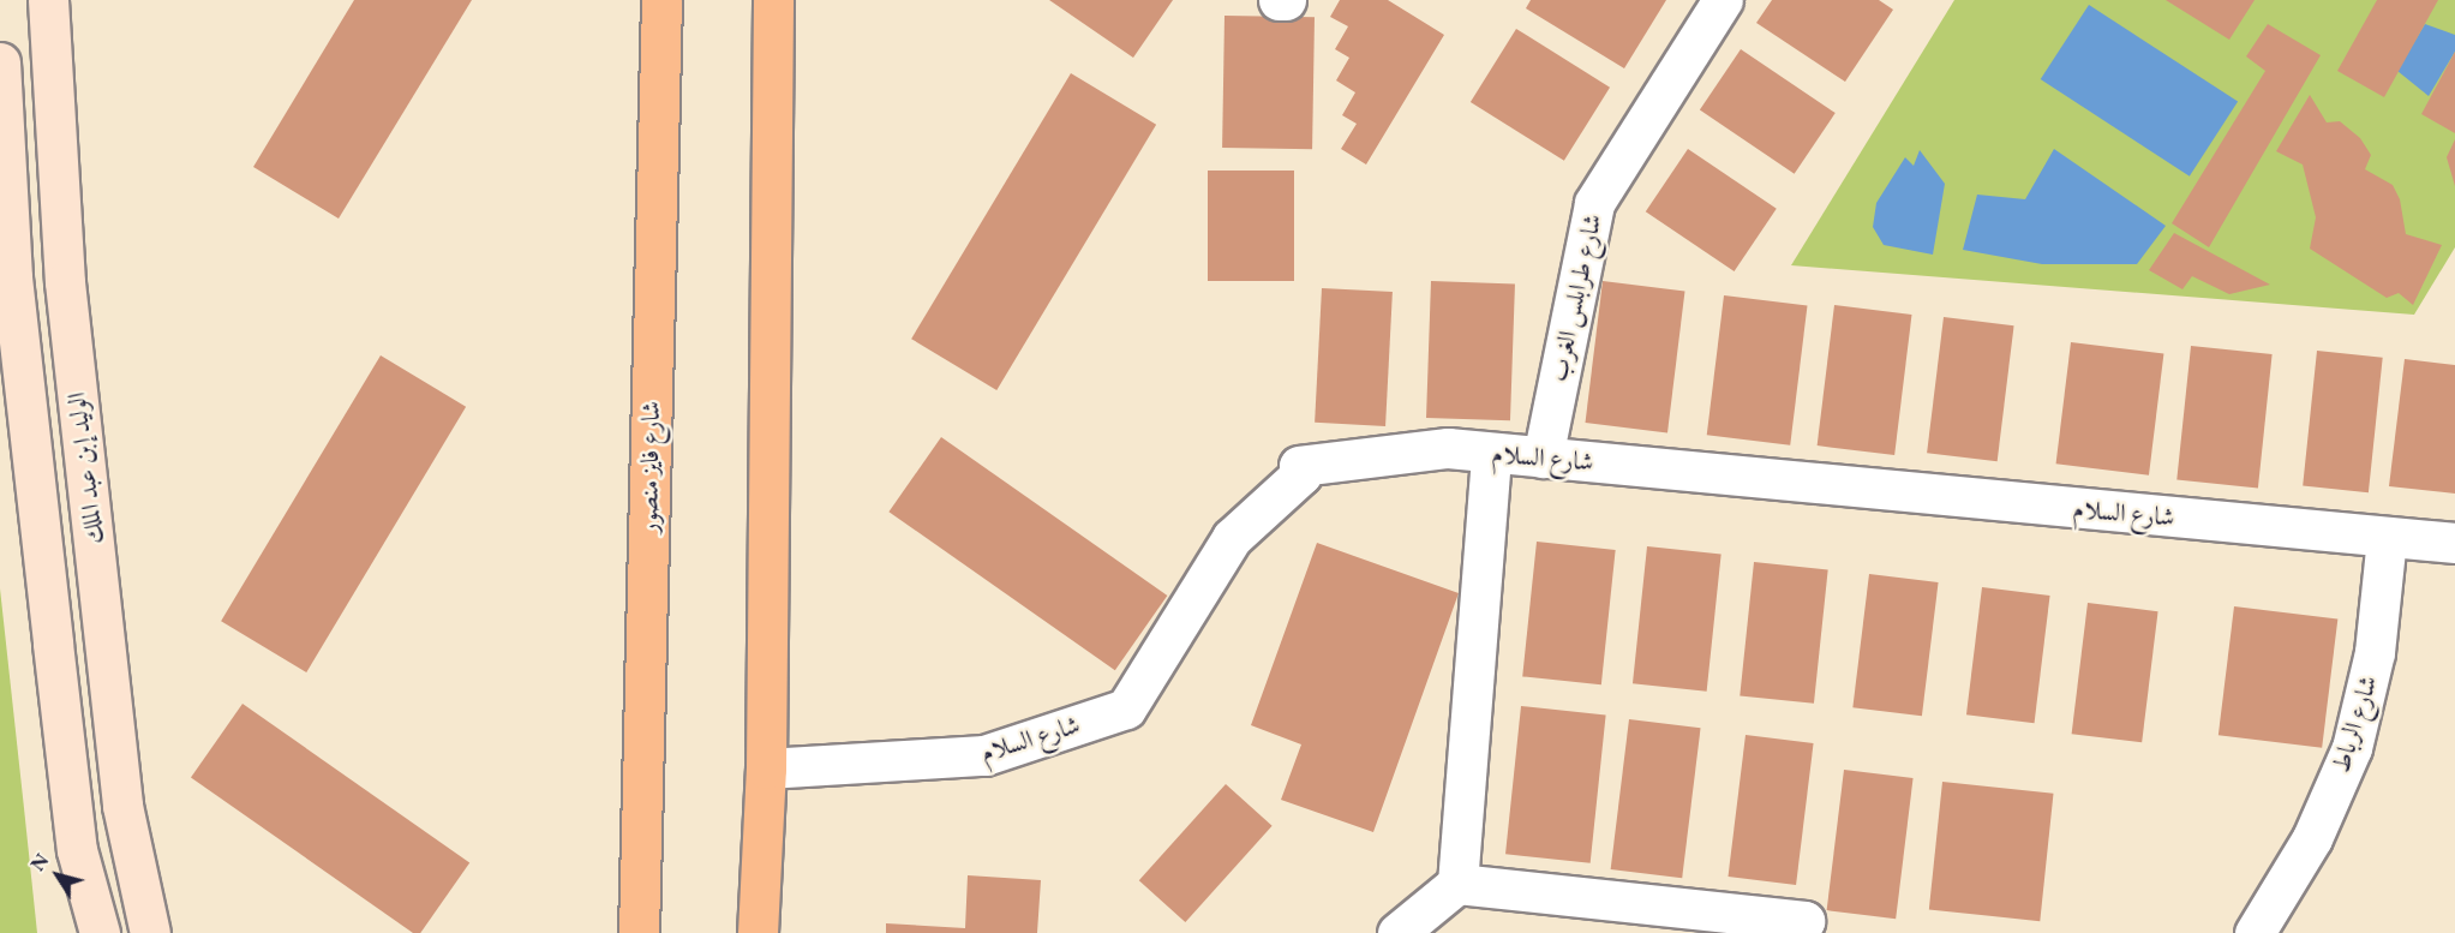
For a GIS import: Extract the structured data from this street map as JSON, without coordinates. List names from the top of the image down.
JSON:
{
  "streets": {
    "highway": ["شارع فايز منصور"],
    "main road": ["الوليد إبن عبد الملك"],
    "street": ["شارع طرابلس الغرب", "شارع السلام", "شارع الرباط"]
  },
  "crossings": [
    ["شارع طرابلس الغرب", "شارع السلام"],
    ["شارع السلام", "شارع الرباط"]
  ],
  "north": "top left"
}
